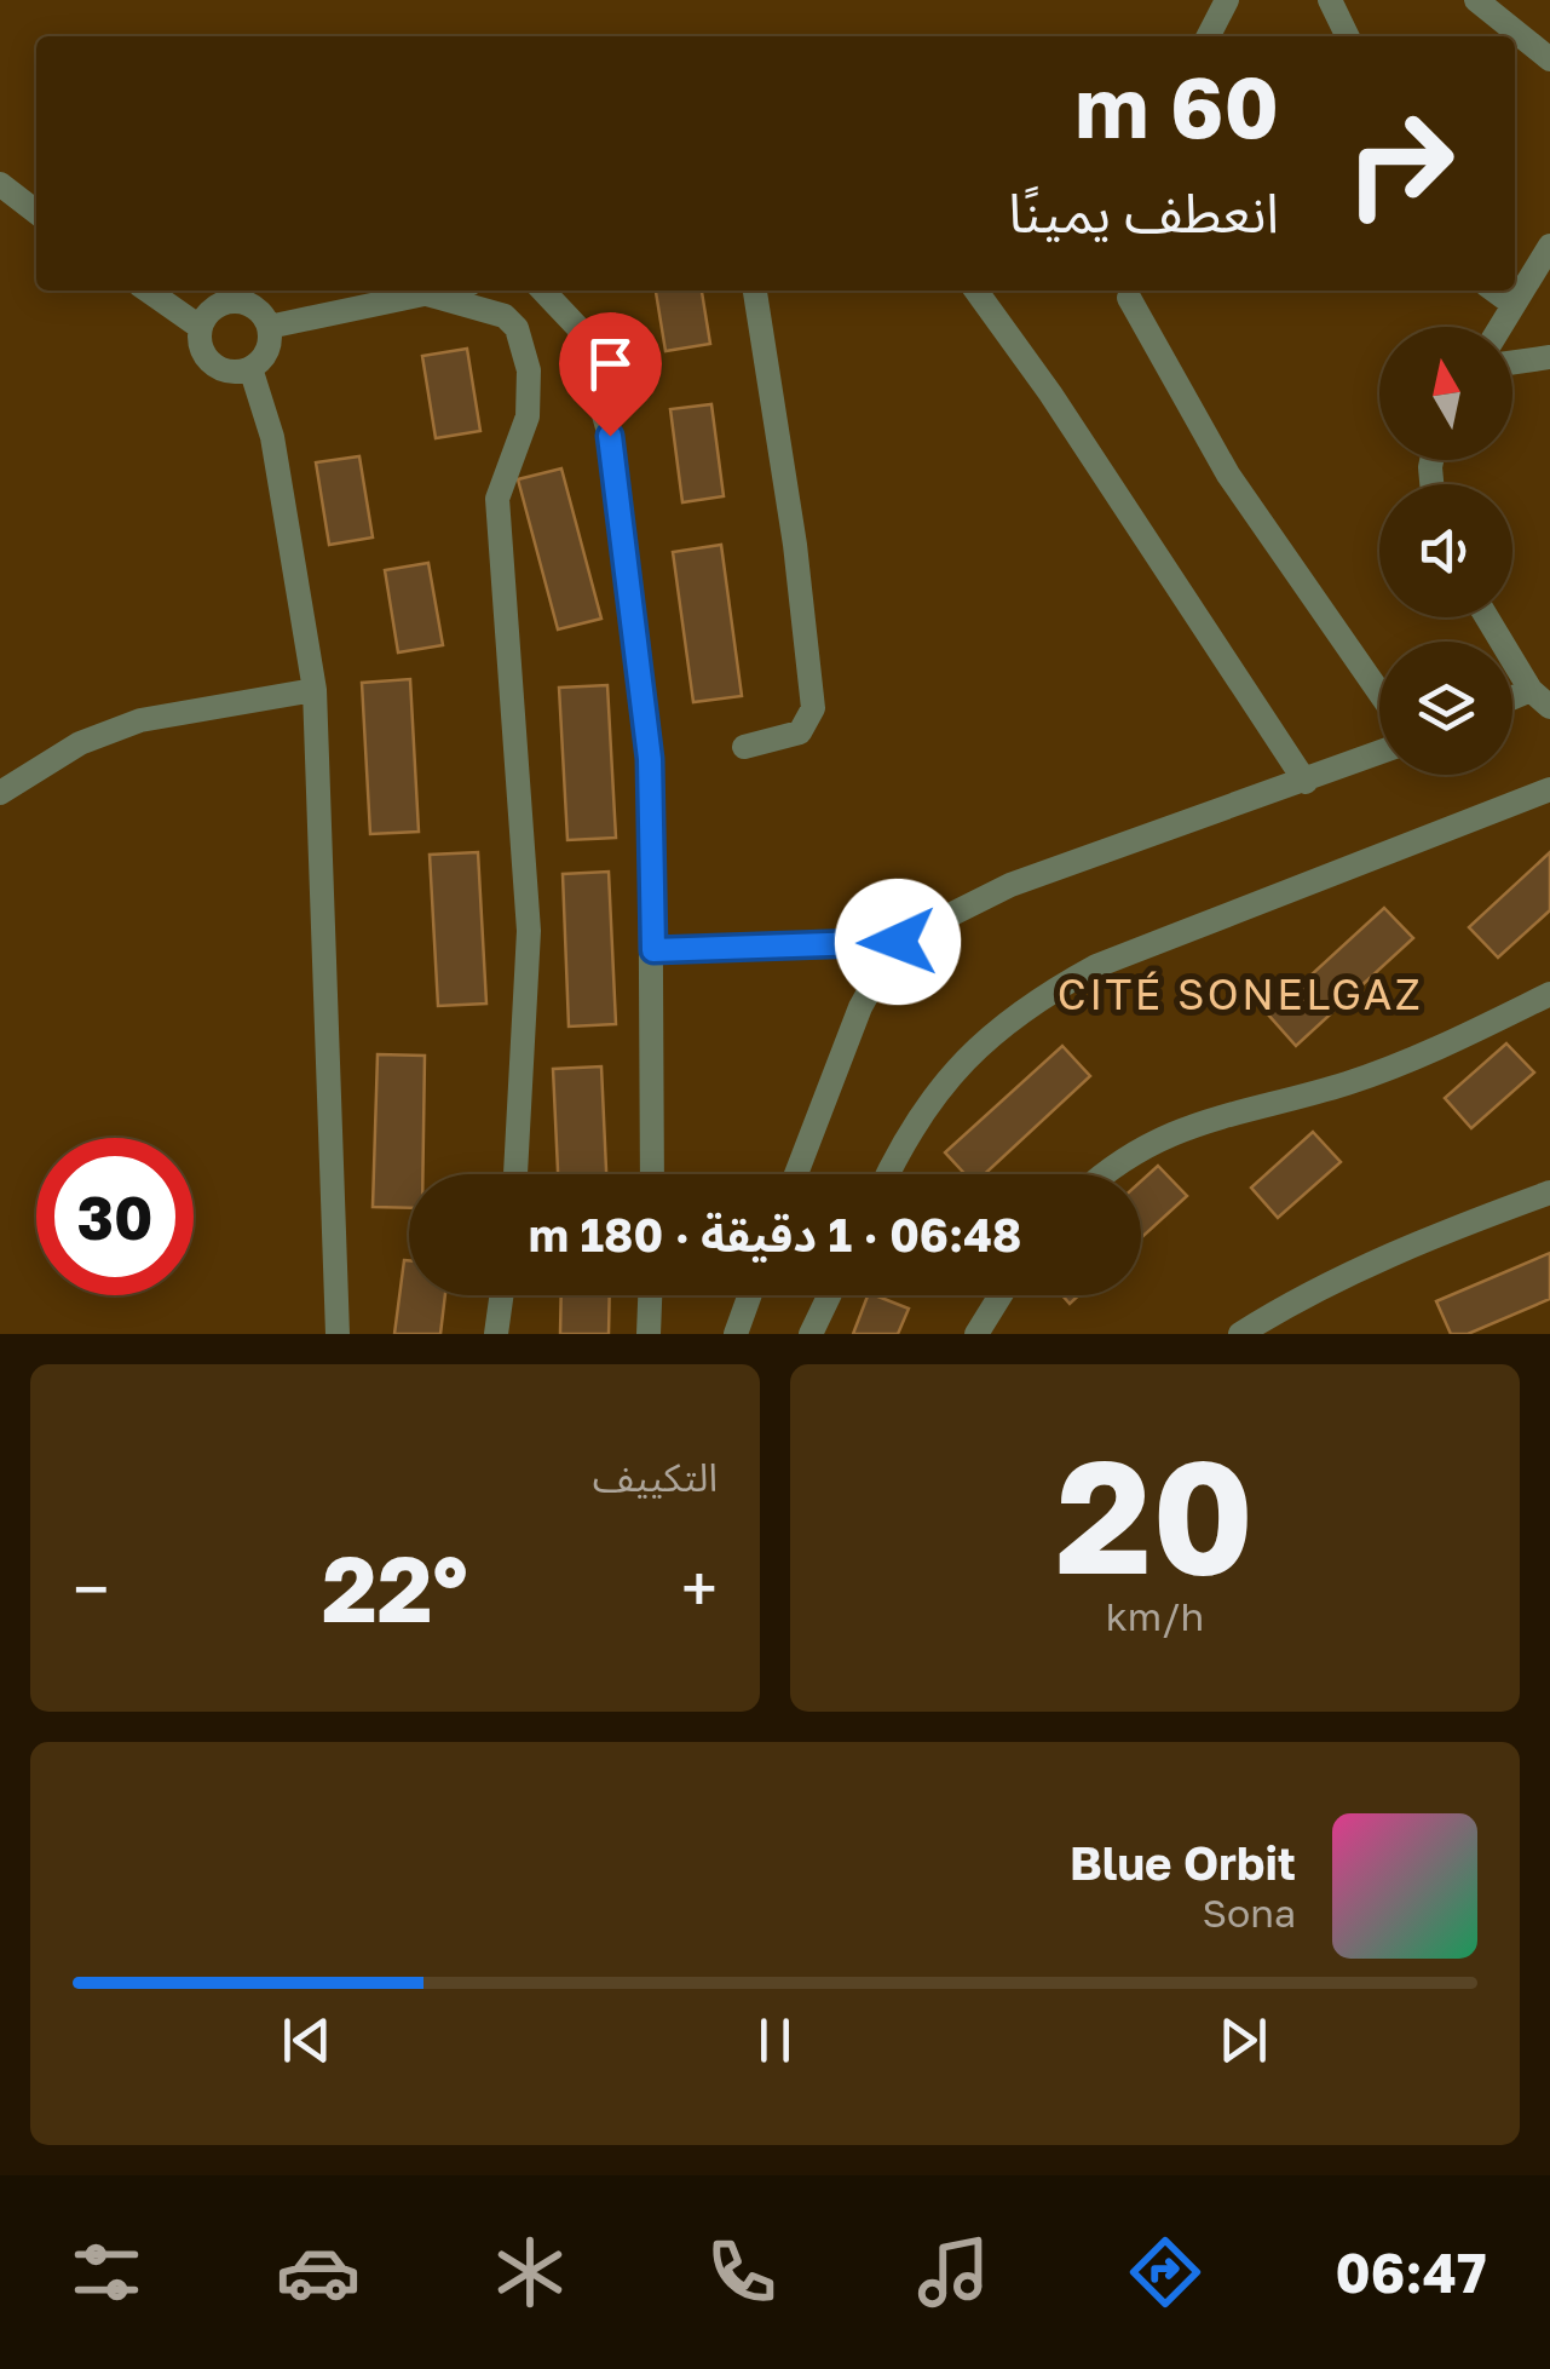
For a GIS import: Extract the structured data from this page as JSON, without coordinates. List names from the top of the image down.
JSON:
{
  "districts": ["CITÉ SONELGAZ"],
  "north": "top",
  "page": {
    "turn": ["60 m", "انعطف يمينًا"],
    "limit": "30",
    "trip": "06:48 · 1 دقيقة · 180 m",
    "tile": [
      ["20", "km/h"],
      "التكييف"
    ],
    "heat": ["−", "22°", "+"],
    "song": ["Blue Orbit", "Sona"],
    "tabs": "06:47"
  }
}
